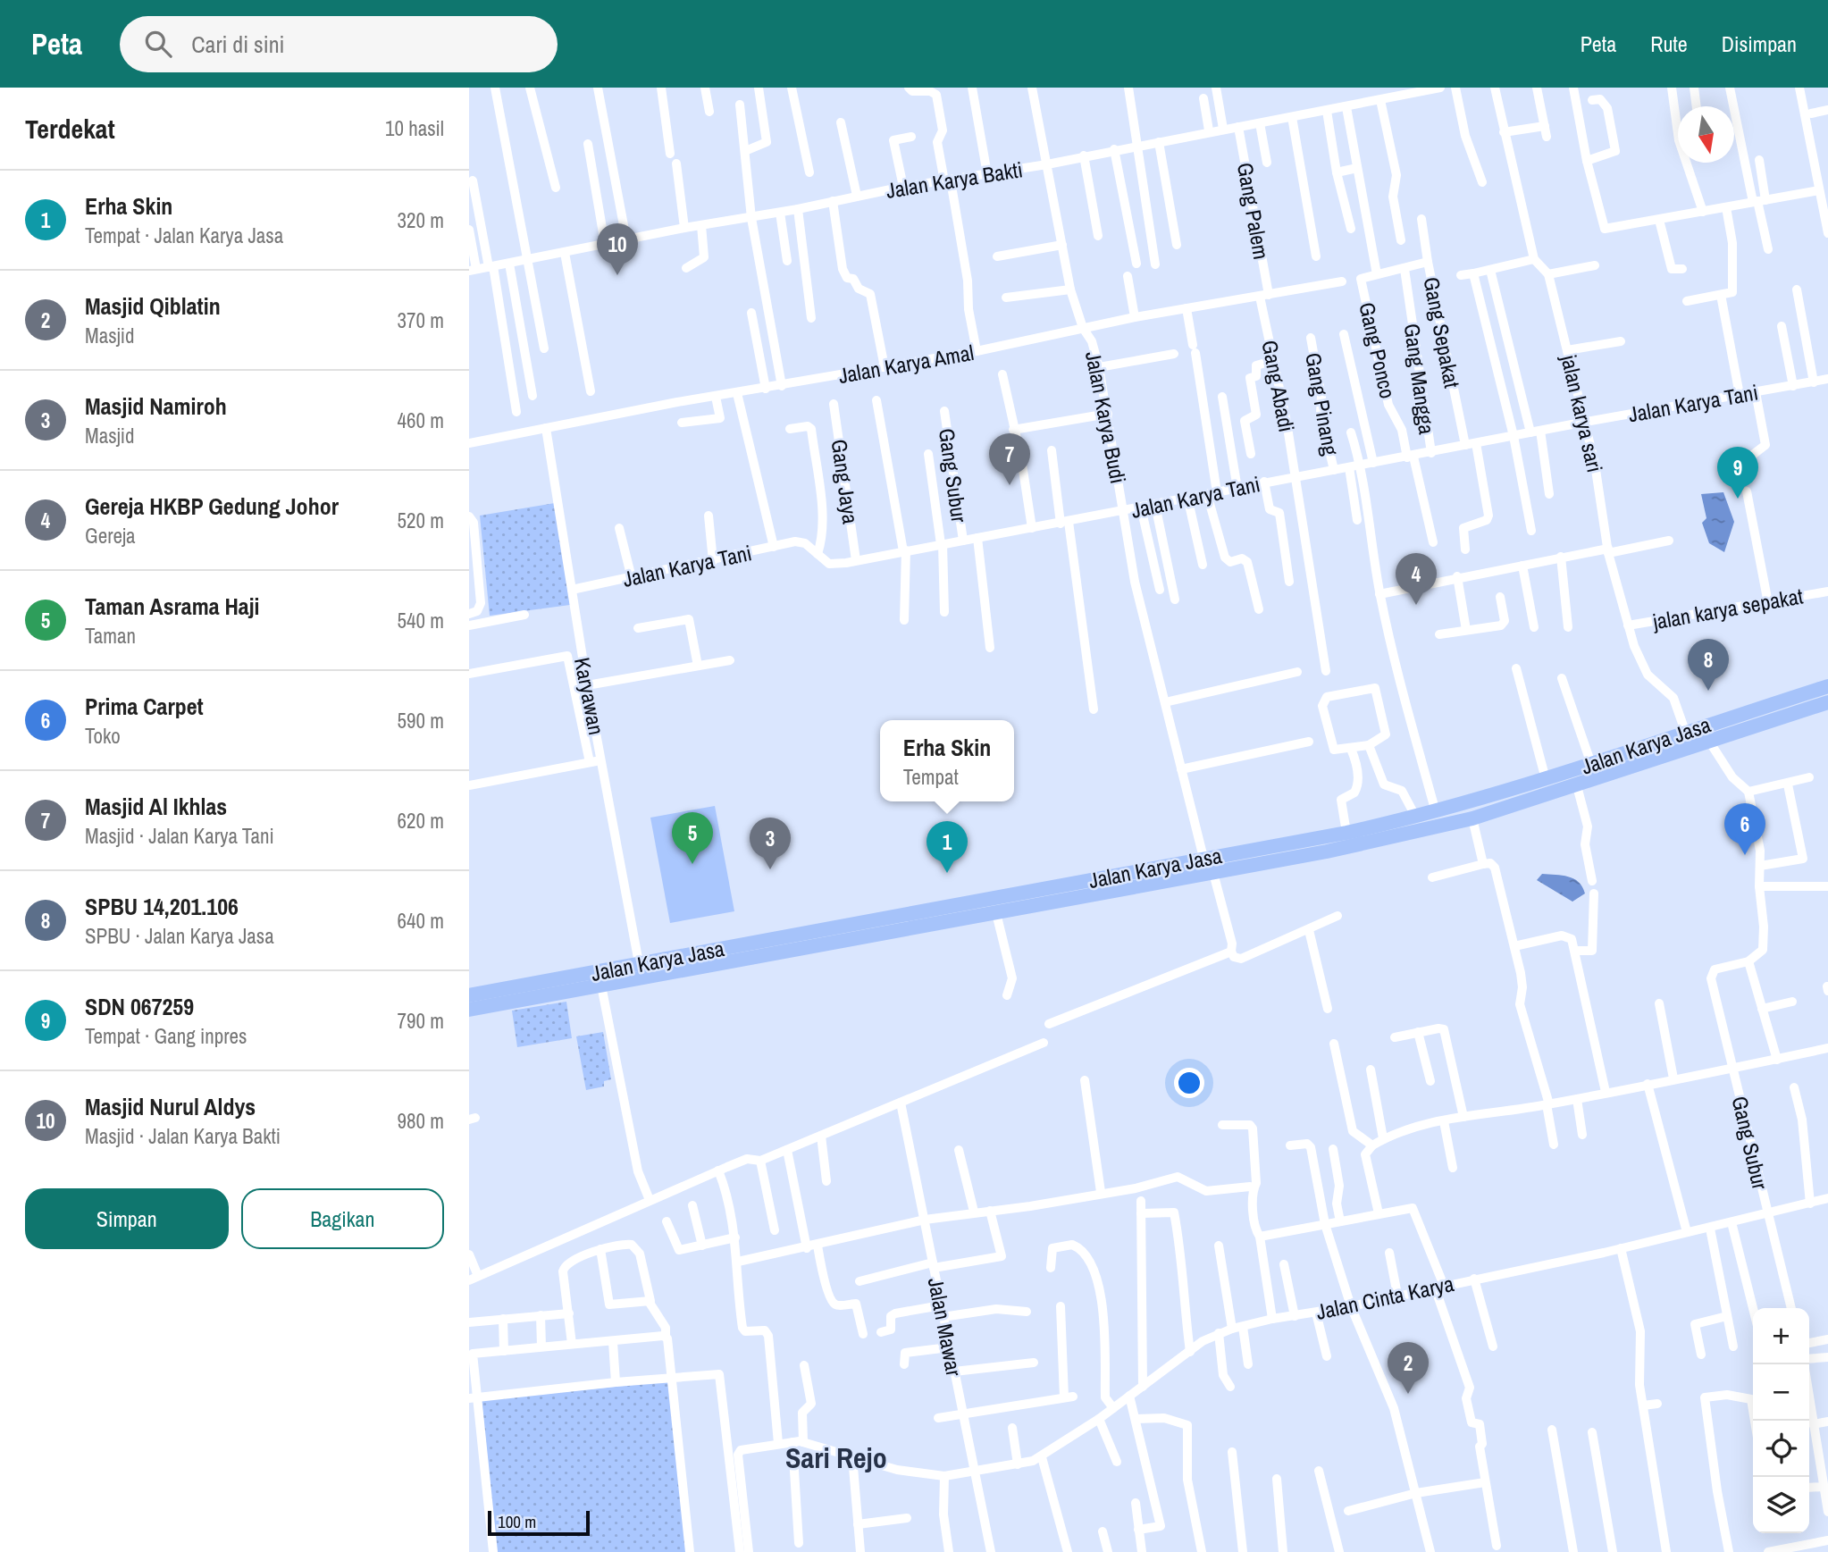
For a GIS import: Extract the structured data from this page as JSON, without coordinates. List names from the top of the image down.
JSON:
{
  "streets": {
    "highway": ["Jalan Karya Jasa"],
    "street": [
      "Jalan Karya Bakti",
      "Gang Palem",
      "Gang Sepakat",
      "Gang Ponco",
      "Jalan Karya Amal",
      "Gang Mangga",
      "Gang Abadi",
      "Jalan Karya Tani",
      "Gang Pinang",
      "jalan karya sari",
      "Jalan Karya Budi",
      "Gang Subur",
      "Gang Jaya",
      "jalan karya sepakat",
      "Karyawan",
      "Jalan Cinta Karya",
      "Jalan Mawar"
    ]
  },
  "crossings": [
    ["Jalan Karya Bakti", "Gang Palem"],
    ["Jalan Karya Bakti", "Jalan Karya Budi"],
    ["Gang Palem", "Jalan Karya Amal"],
    ["Gang Palem", "Gang Abadi"],
    ["Gang Sepakat", "Jalan Karya Tani"],
    ["Gang Ponco", "Jalan Karya Tani"],
    ["Jalan Karya Amal", "Gang Abadi"],
    ["Jalan Karya Amal", "Jalan Karya Budi"],
    ["Jalan Karya Amal", "Karyawan"],
    ["Gang Mangga", "Jalan Karya Tani"],
    ["Gang Abadi", "Jalan Karya Tani"],
    ["Jalan Karya Tani", "Gang Pinang"],
    ["Jalan Karya Tani", "jalan karya sari"],
    ["Jalan Karya Tani", "Jalan Karya Budi"],
    ["Jalan Karya Tani", "Gang Subur"],
    ["Jalan Karya Tani", "Gang Jaya"],
    ["Jalan Karya Tani", "Karyawan"],
    ["jalan karya sari", "jalan karya sepakat"],
    ["jalan karya sari", "Jalan Karya Jasa"],
    ["Jalan Karya Budi", "Jalan Karya Jasa"],
    ["Gang Subur", "Jalan Cinta Karya"],
    ["Karyawan", "Jalan Karya Jasa"],
    ["Jalan Cinta Karya", "Jalan Mawar"]
  ],
  "districts": ["Sari Rejo"],
  "scale_bar": "100 m",
  "north": "bottom",
  "page": {
    "header": "Peta",
    "search": "Cari di sini",
    "nav": ["Peta", "Rute", "Disimpan"],
    "heading": ["Terdekat", "10 hasil"],
    "list": [
      {
        "mark": "1",
        "name": "Erha Skin",
        "note": "Tempat · Jalan Karya Jasa",
        "value": "320 m"
      },
      {
        "mark": "2",
        "name": "Masjid Qiblatin",
        "note": "Masjid",
        "value": "370 m"
      },
      {
        "mark": "3",
        "name": "Masjid Namiroh",
        "note": "Masjid",
        "value": "460 m"
      },
      {
        "mark": "4",
        "name": "Gereja HKBP Gedung Johor",
        "note": "Gereja",
        "value": "520 m"
      },
      {
        "mark": "5",
        "name": "Taman Asrama Haji",
        "note": "Taman",
        "value": "540 m"
      },
      {
        "mark": "6",
        "name": "Prima Carpet",
        "note": "Toko",
        "value": "590 m"
      },
      {
        "mark": "7",
        "name": "Masjid Al Ikhlas",
        "note": "Masjid · Jalan Karya Tani",
        "value": "620 m"
      },
      {
        "mark": "8",
        "name": "SPBU 14,201.106",
        "note": "SPBU · Jalan Karya Jasa",
        "value": "640 m"
      },
      {
        "mark": "9",
        "name": "SDN 067259",
        "note": "Tempat · Gang inpres",
        "value": "790 m"
      },
      {
        "mark": "10",
        "name": "Masjid Nurul Aldys",
        "note": "Masjid · Jalan Karya Bakti",
        "value": "980 m"
      }
    ],
    "pins": [
      "10",
      "7",
      "9",
      "4",
      "8",
      "6",
      "5",
      "3",
      "1",
      "2"
    ],
    "popup": ["Erha Skin", "Tempat"],
    "buttons": ["Simpan", "Bagikan"],
    "map_buttons": ["+", "−"],
    "scale": "100 m"
  }
}
